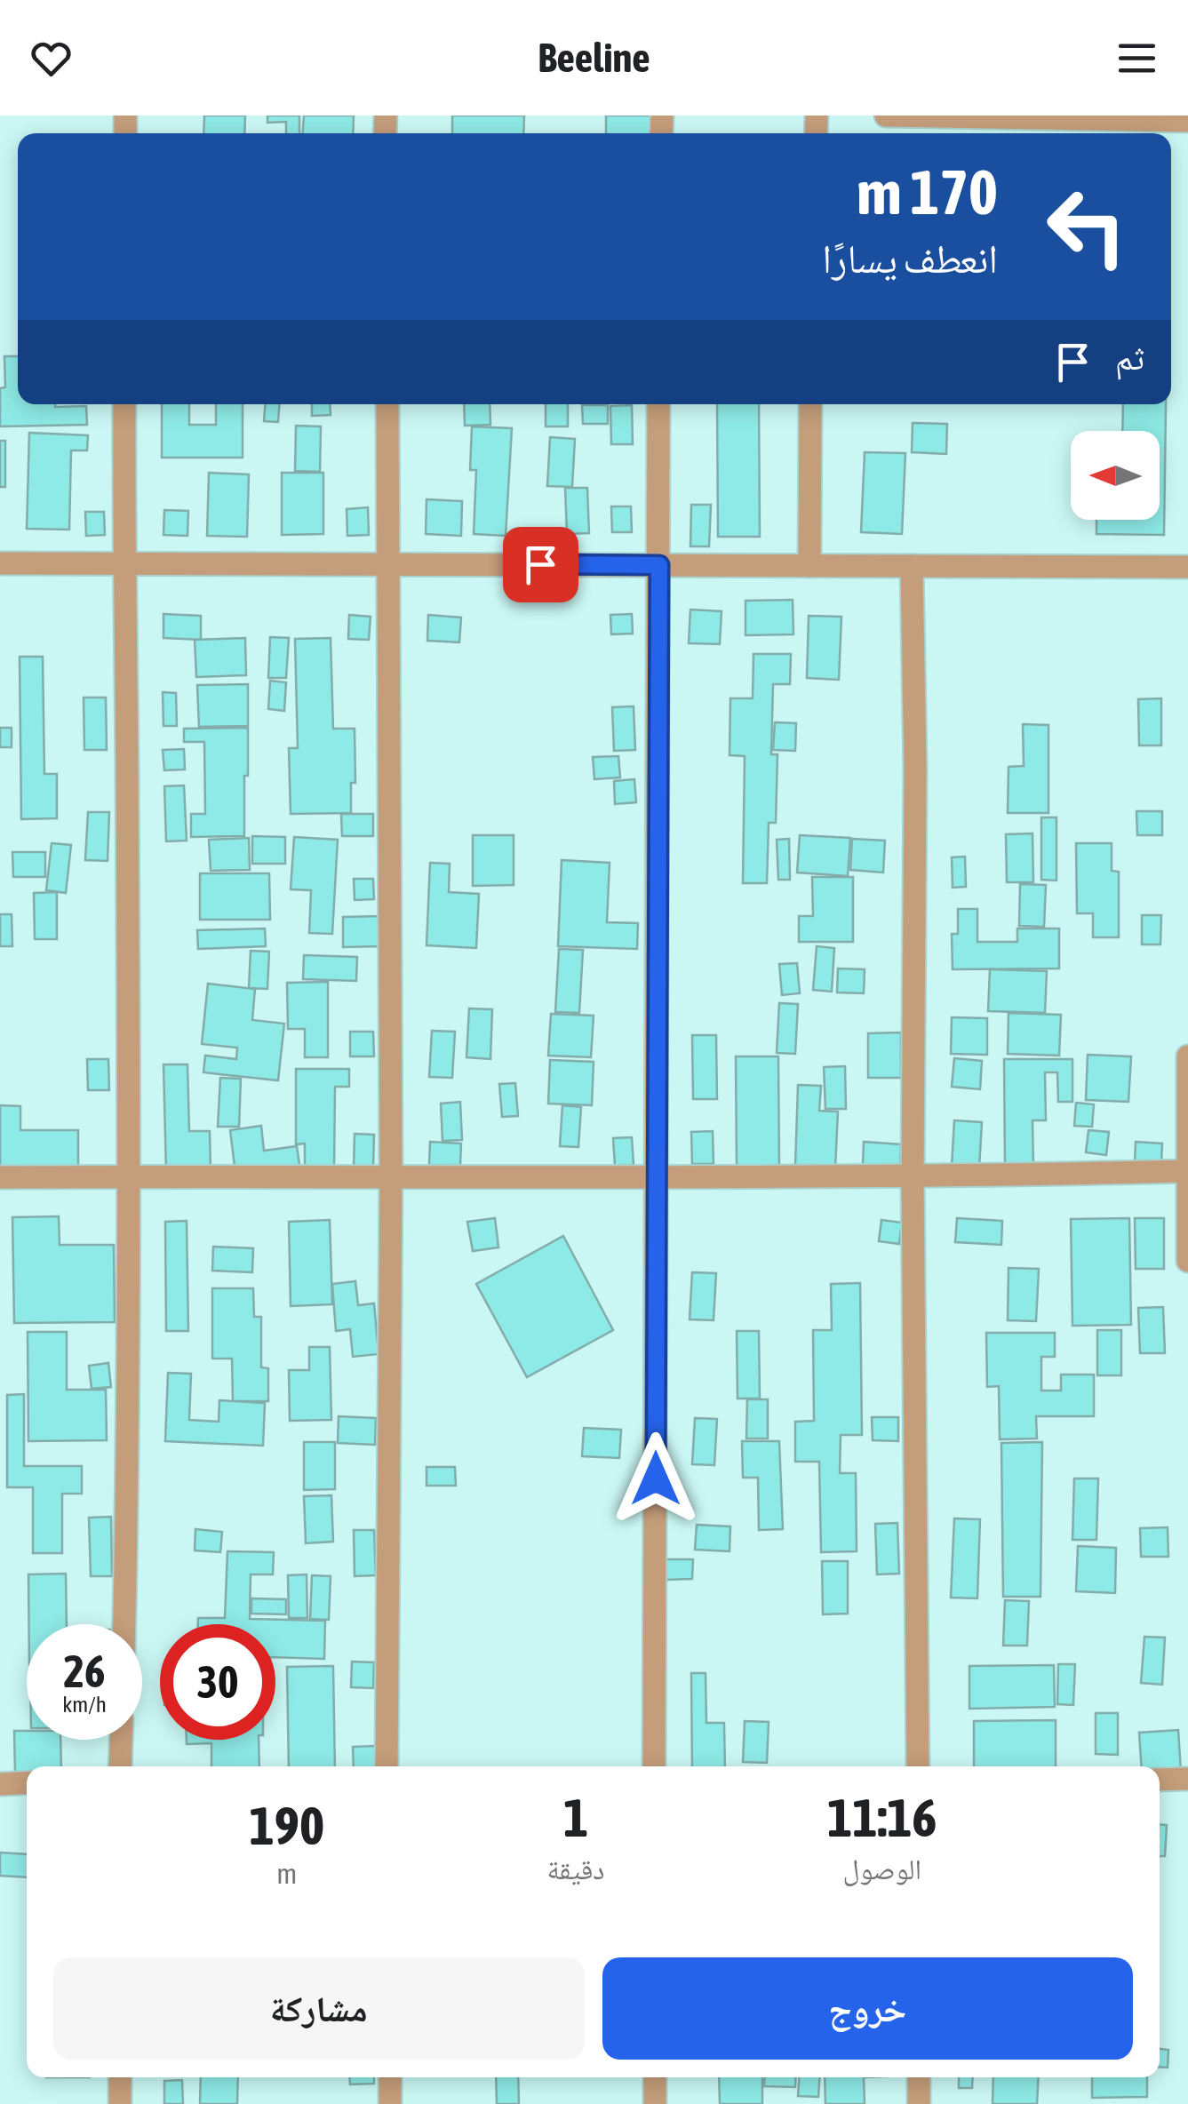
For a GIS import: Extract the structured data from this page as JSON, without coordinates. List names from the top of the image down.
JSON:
{
  "north": "left",
  "page": {
    "header": "Beeline",
    "turn": ["170 m", "انعطف يسارًا"],
    "then": "ثم",
    "speed": "26 km/h",
    "limit": "30",
    "eta": [
      "11:16",
      "الوصول",
      "1",
      "دقيقة",
      "190",
      "m"
    ],
    "buttons": ["خروج", "مشاركة"]
  }
}
